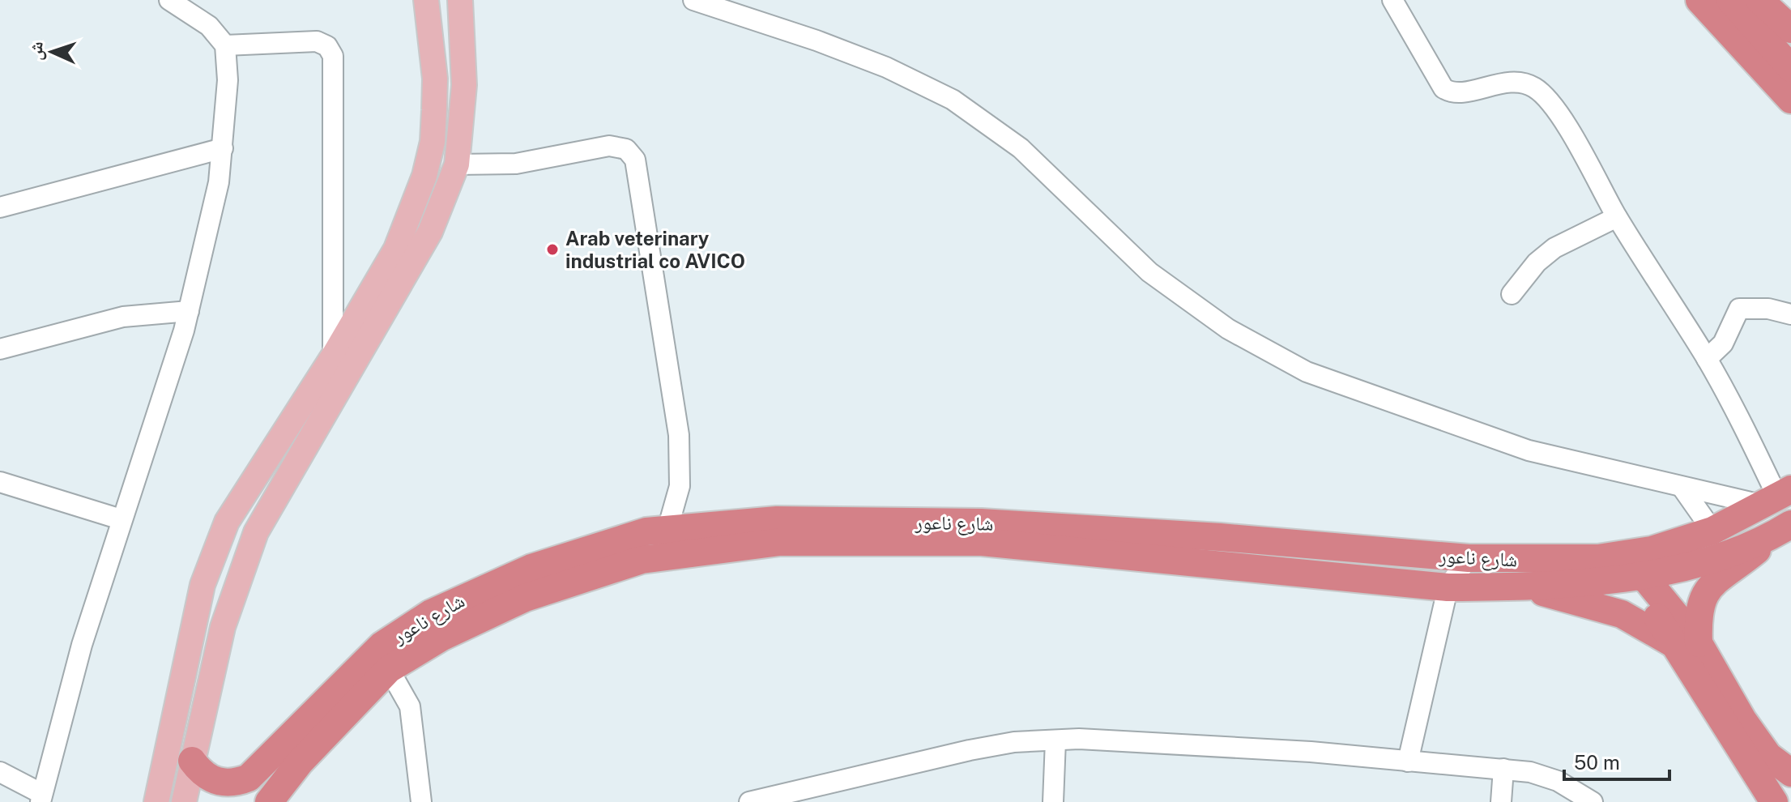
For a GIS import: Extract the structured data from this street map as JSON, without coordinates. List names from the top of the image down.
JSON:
{
  "streets": {
    "highway": ["شارع ناعور"]
  },
  "places": ["Arab veterinary industrial co AVICO"],
  "scale_bar": "50 m",
  "north": "left"
}
